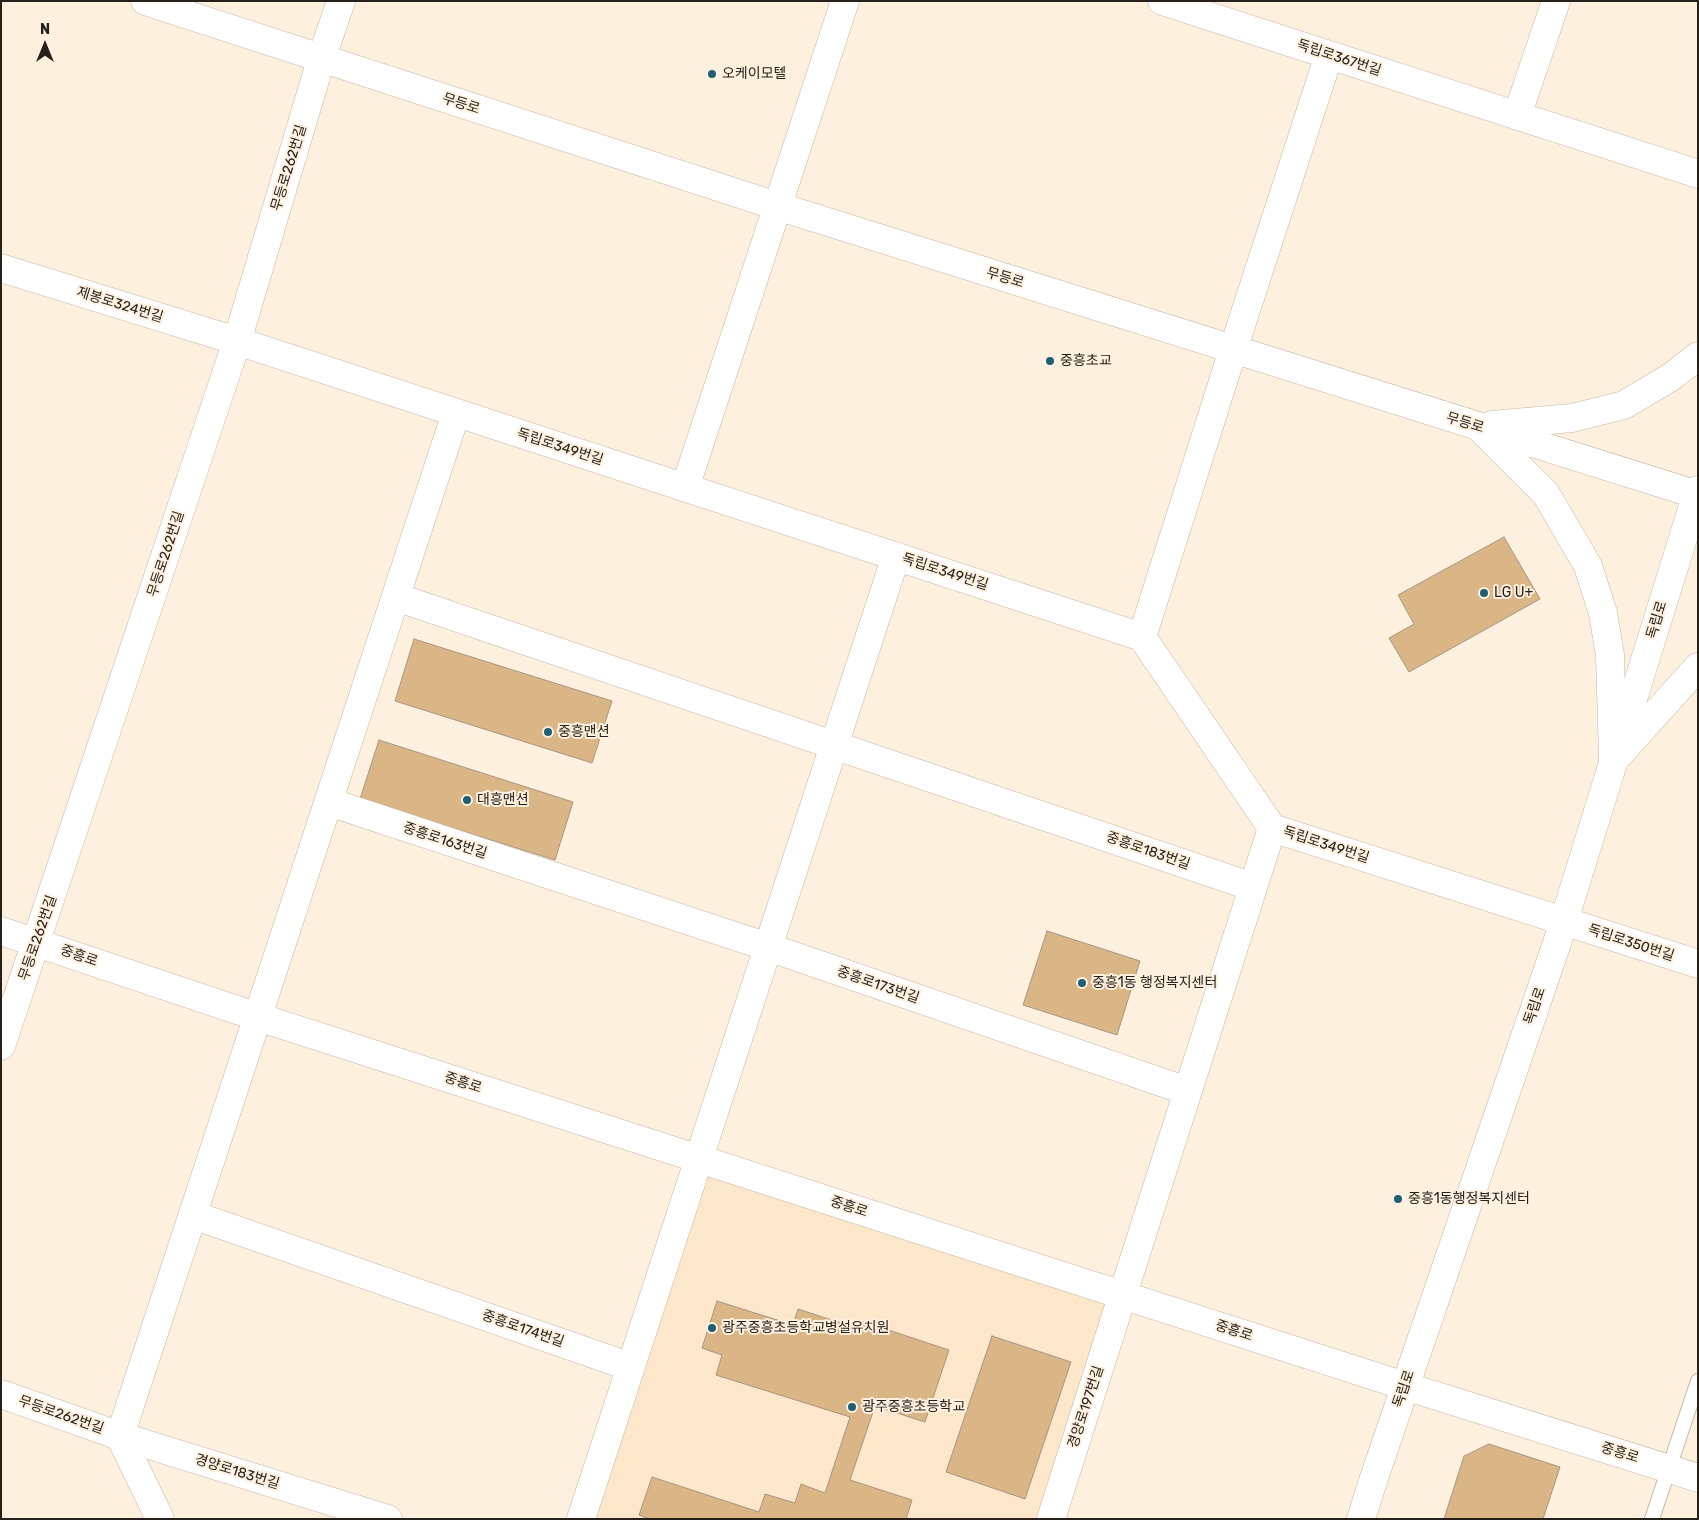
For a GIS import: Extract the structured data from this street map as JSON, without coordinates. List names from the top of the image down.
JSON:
{
  "streets": {
    "street": [
      "독립로367번길",
      "무등로",
      "무등로262번길",
      "제봉로324번길",
      "독립로349번길",
      "독립로",
      "중흥로163번길",
      "중흥로183번길",
      "독립로350번길",
      "중흥로",
      "중흥로173번길",
      "중흥로174번길",
      "경양로197번길",
      "경양로183번길"
    ]
  },
  "crossings": [
    ["무등로", "무등로262번길"],
    ["무등로", "독립로"],
    ["무등로262번길", "제봉로324번길"],
    ["무등로262번길", "독립로349번길"],
    ["무등로262번길", "중흥로"],
    ["무등로262번길", "경양로183번길"],
    ["제봉로324번길", "독립로349번길"],
    ["독립로349번길", "독립로"],
    ["독립로349번길", "독립로350번길"],
    ["독립로", "독립로350번길"],
    ["독립로", "중흥로"],
    ["중흥로163번길", "중흥로173번길"],
    ["중흥로", "경양로197번길"]
  ],
  "places": [
    "오케이모텔",
    "중흥초교",
    "LG U+",
    "중흥맨션",
    "대흥맨션",
    "중흥1동 행정복지센터",
    "중흥1동행정복지센터",
    "광주중흥초등학교병설유치원",
    "광주중흥초등학교"
  ],
  "north": "top"
}
